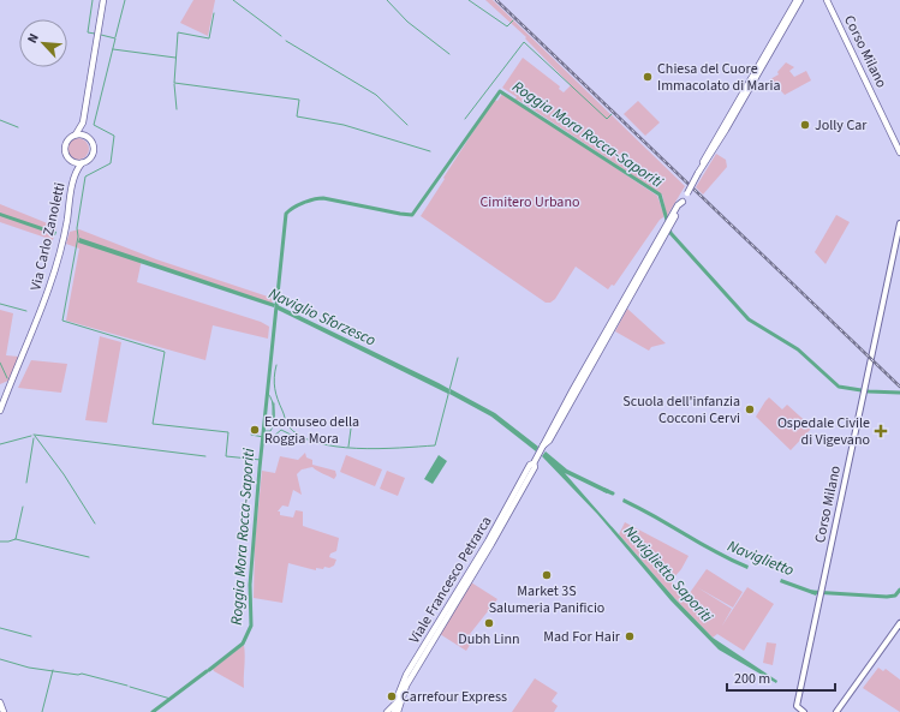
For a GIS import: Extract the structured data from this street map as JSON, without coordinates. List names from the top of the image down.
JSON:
{
  "streets": {
    "main road": ["Corso Milano", "Via Carlo Zanoletti", "Viale Francesco Petrarca"]
  },
  "water": [
    "Roggia Mora Rocca-Saporiti",
    "Naviglio Sforzesco",
    "Naviglietto",
    "Naviglietto Saporiti"
  ],
  "parks": ["Cimitero Urbano"],
  "places": {
    "other": [
      "Chiesa del Cuore Immacolato di Maria",
      "Jolly Car",
      "Scuola dell'infanzia Cocconi Cervi",
      "Ecomuseo della Roggia Mora",
      "Market 3S Salumeria Panificio",
      "Dubh Linn",
      "Mad For Hair",
      "Carrefour Express"
    ],
    "health": ["Ospedale Civile di Vigevano"]
  },
  "scale_bar": "200 m",
  "north": "top left"
}
